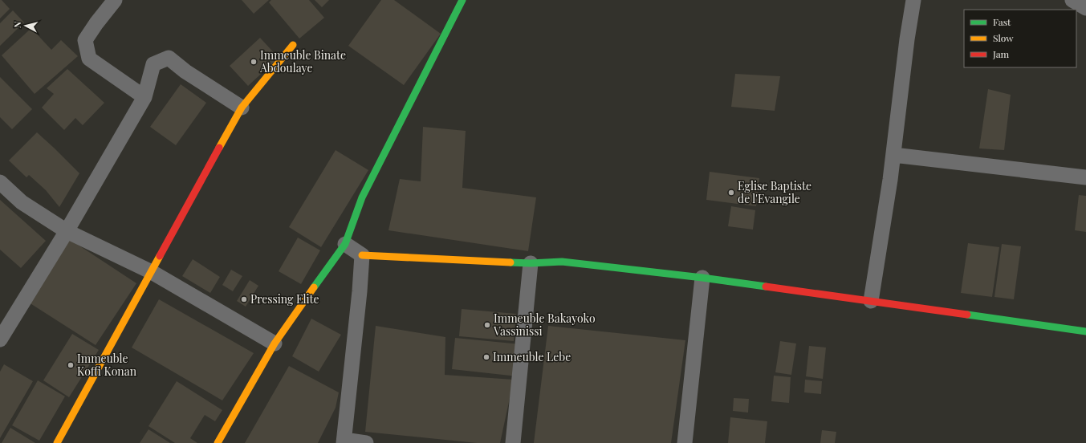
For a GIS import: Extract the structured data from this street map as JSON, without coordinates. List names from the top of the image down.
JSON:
{
  "places": [
    "Immeuble Binate Abdoulaye",
    "Eglise Baptiste de l'Evangile",
    "Pressing Elite",
    "Immeuble Bakayoko Vassinissi",
    "Immeuble Lebe",
    "Immeuble Koffi Konan"
  ],
  "legend": ["Fast", "Slow", "Jam"],
  "north": "left"
}
